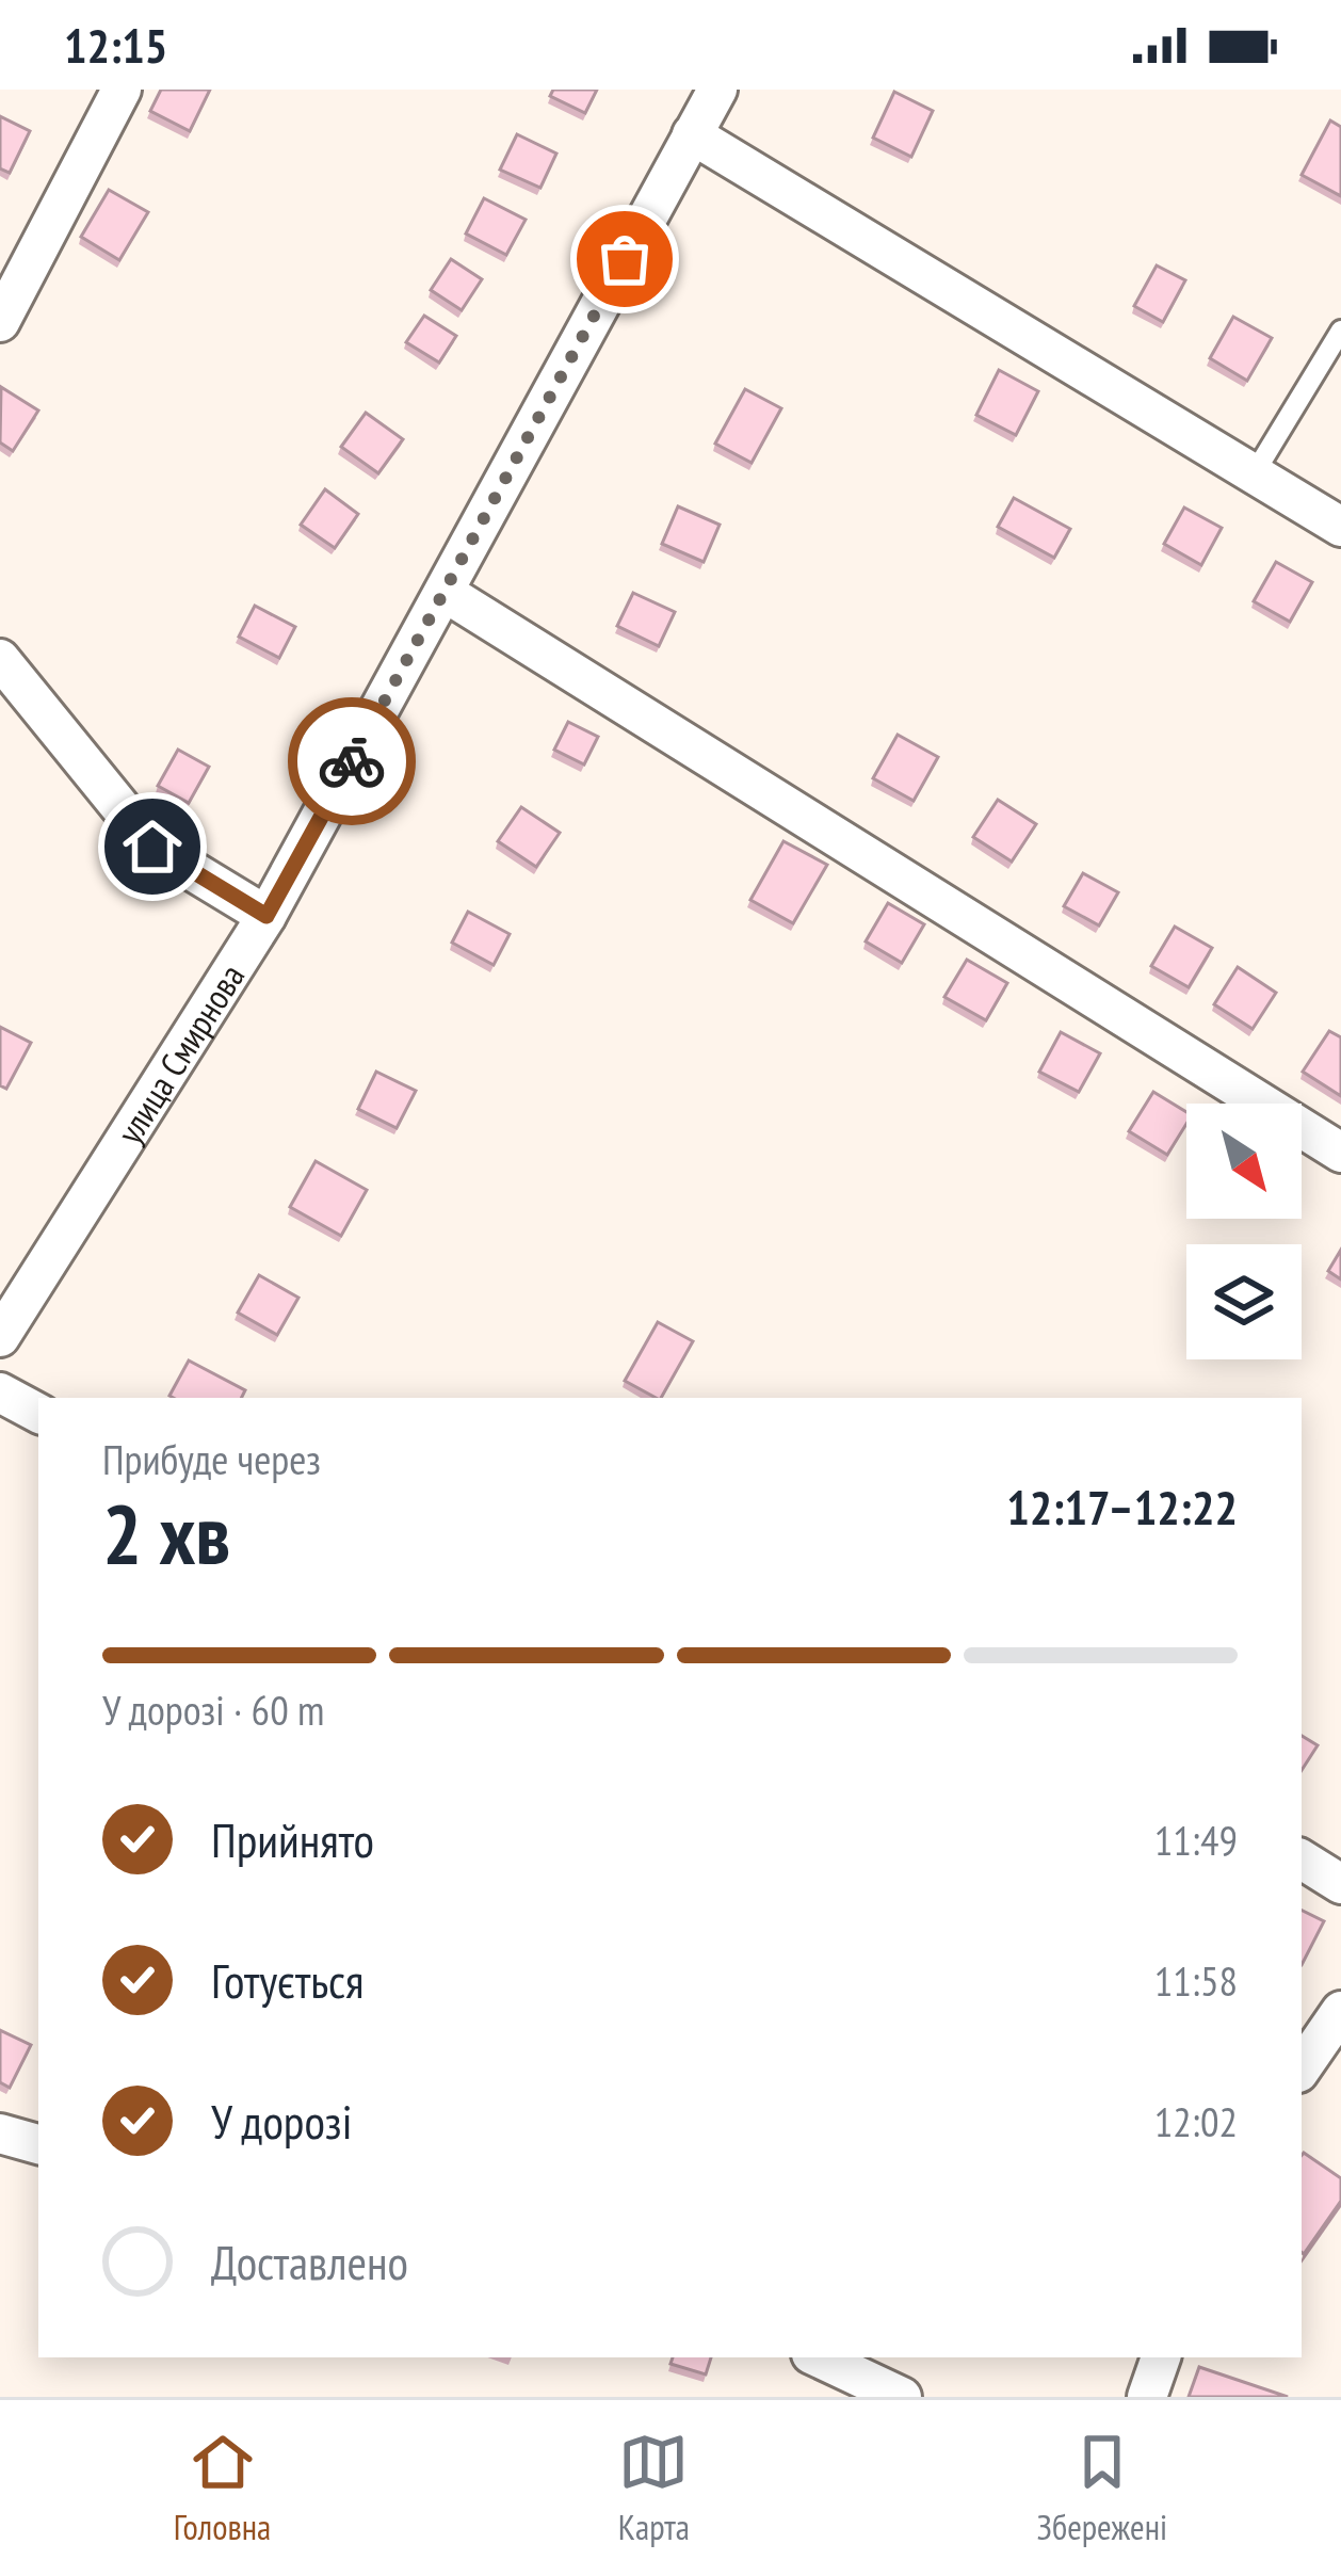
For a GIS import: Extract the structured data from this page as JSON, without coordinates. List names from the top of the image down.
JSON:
{
  "streets": {
    "street": ["улица Смирнова"]
  },
  "north": "bottom right",
  "page": {
    "status": "12:15",
    "heading": ["2 хв", "Прибуде через", "12:17–12:22"],
    "bar": "У дорозі · 60 m",
    "list": [
      ["Прийнято", "11:49"],
      ["Готується", "11:58"],
      ["У дорозі", "12:02"],
      "Доставлено"
    ],
    "tabs": ["Головна", "Карта", "Збережені"]
  }
}
